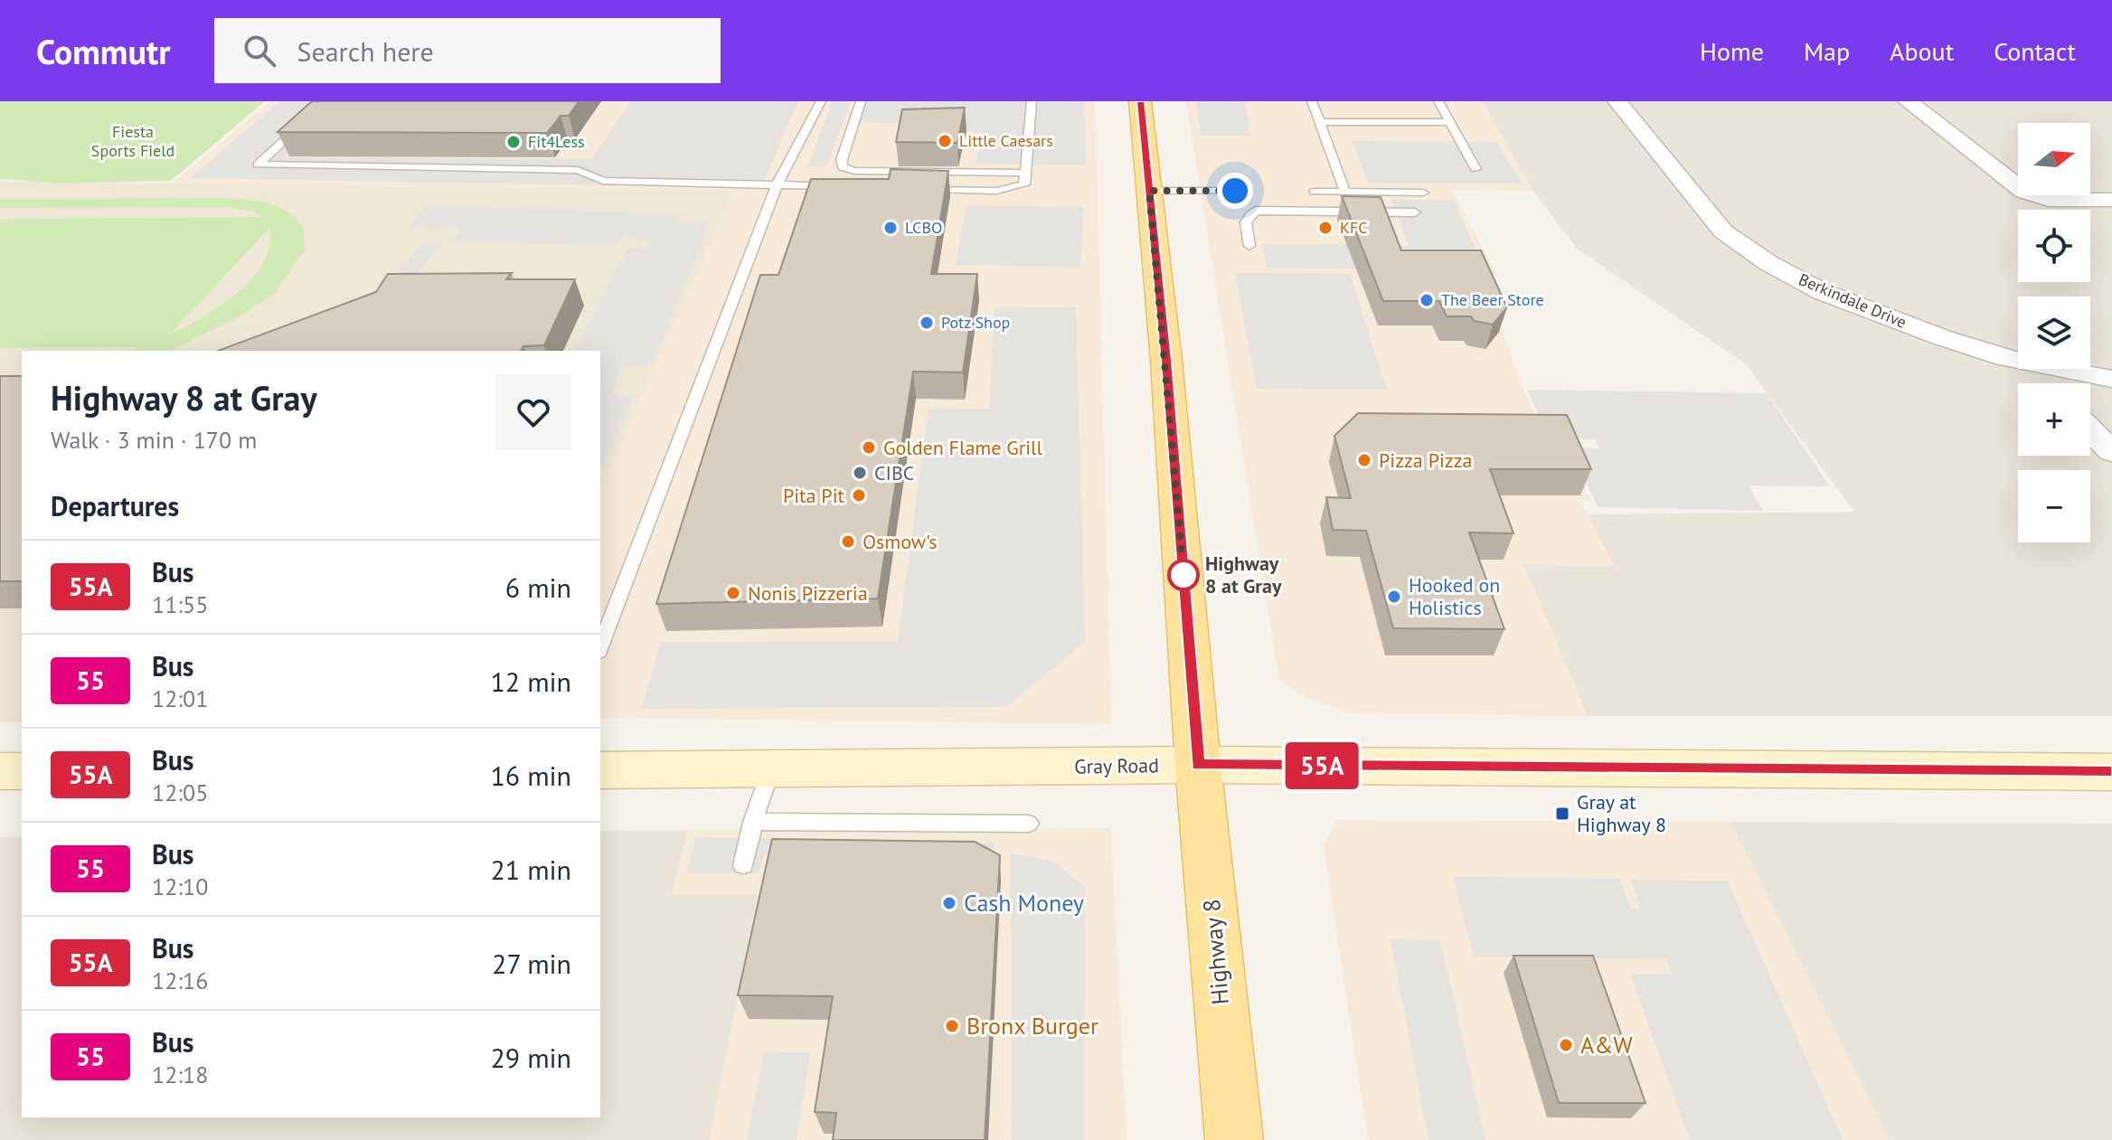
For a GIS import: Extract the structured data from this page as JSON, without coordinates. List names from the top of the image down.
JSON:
{
  "streets": {
    "main road": ["Gray Road", "Highway 8"],
    "street": ["Berkindale Drive"]
  },
  "crossings": [
    ["Gray Road", "Highway 8"]
  ],
  "parks": ["Fiesta Sports Field"],
  "places": {
    "other": [
      "Little Caesars",
      "Fit4Less",
      "LCBO",
      "KFC",
      "The Beer Store",
      "Potz Shop",
      "Golden Flame Grill",
      "Pizza Pizza",
      "CIBC",
      "Pita Pit",
      "Osmow's",
      "Highway 8 at Gray",
      "Nonis Pizzeria",
      "Hooked on Holistics",
      "Cash Money",
      "Bronx Burger",
      "A&W"
    ],
    "transit": ["Gray at Highway 8"]
  },
  "lines": ["bus line 55A"],
  "north": "right",
  "page": {
    "header": "Commutr",
    "search": "Search here",
    "nav": [
      "Home",
      "Map",
      "About",
      "Contact"
    ],
    "on_map": "55A",
    "map_buttons": ["+", "−"],
    "heading": [
      ["Highway 8 at Gray", "Walk · 3 min · 170 m"],
      "Departures"
    ],
    "list": [
      {
        "mark": "55A",
        "name": "Bus",
        "note": "11:55",
        "value": "6 min"
      },
      {
        "mark": "55",
        "name": "Bus",
        "note": "12:01",
        "value": "12 min"
      },
      {
        "mark": "55A",
        "name": "Bus",
        "note": "12:05",
        "value": "16 min"
      },
      {
        "mark": "55",
        "name": "Bus",
        "note": "12:10",
        "value": "21 min"
      },
      {
        "mark": "55A",
        "name": "Bus",
        "note": "12:16",
        "value": "27 min"
      },
      {
        "mark": "55",
        "name": "Bus",
        "note": "12:18",
        "value": "29 min"
      }
    ]
  }
}
